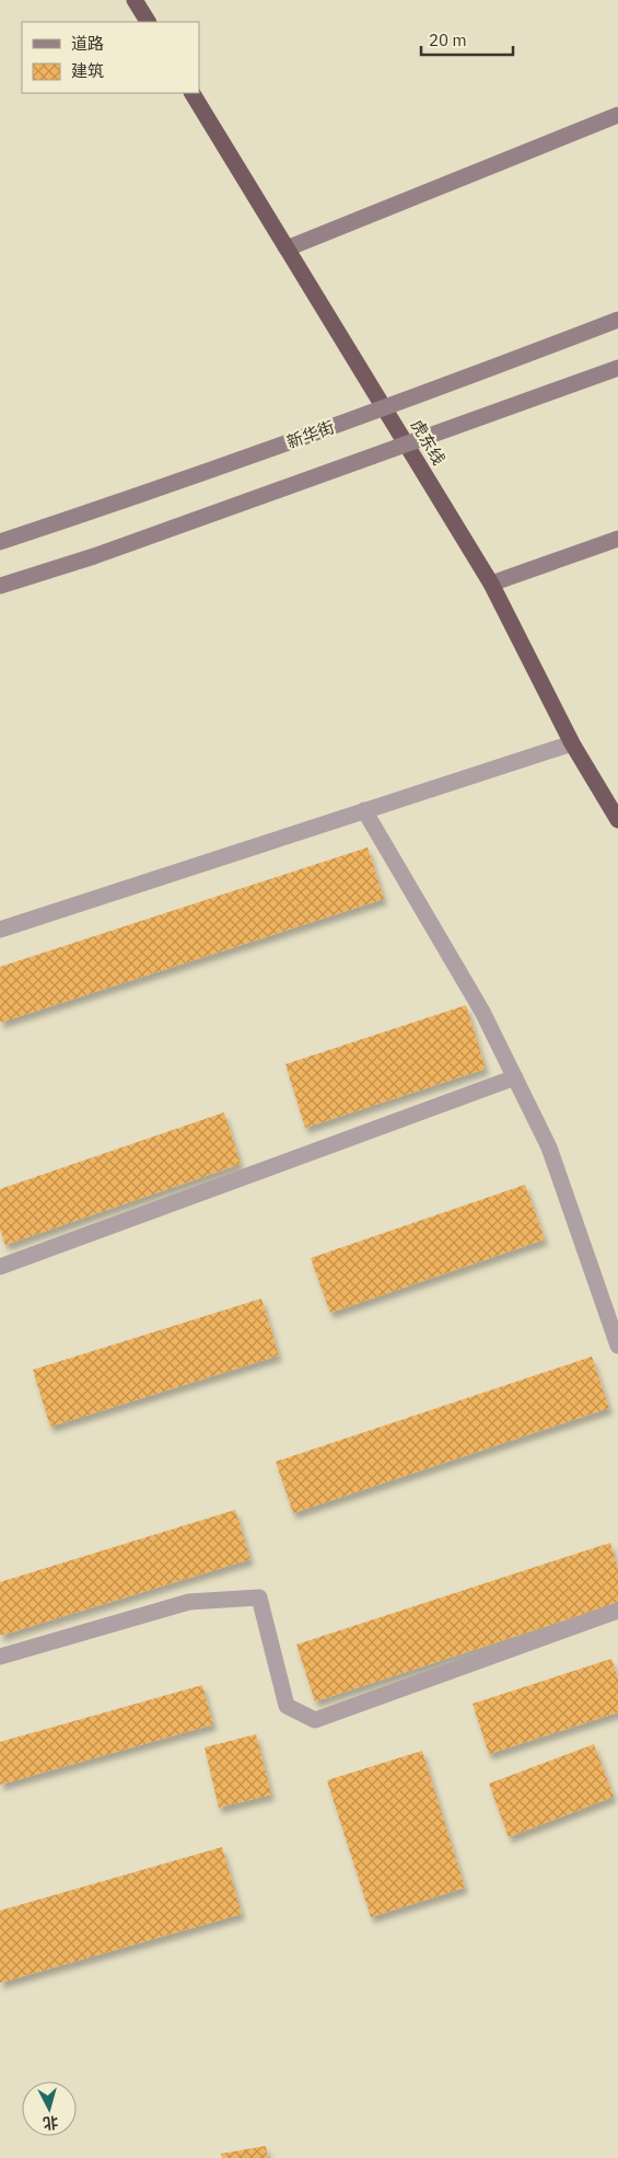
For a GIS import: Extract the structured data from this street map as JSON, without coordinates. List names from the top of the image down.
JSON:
{
  "streets": {
    "highway": ["虎东线"],
    "main road": ["新华街"]
  },
  "legend": ["道路", "建筑"],
  "scale_bar": "20 m",
  "north": "bottom"
}
